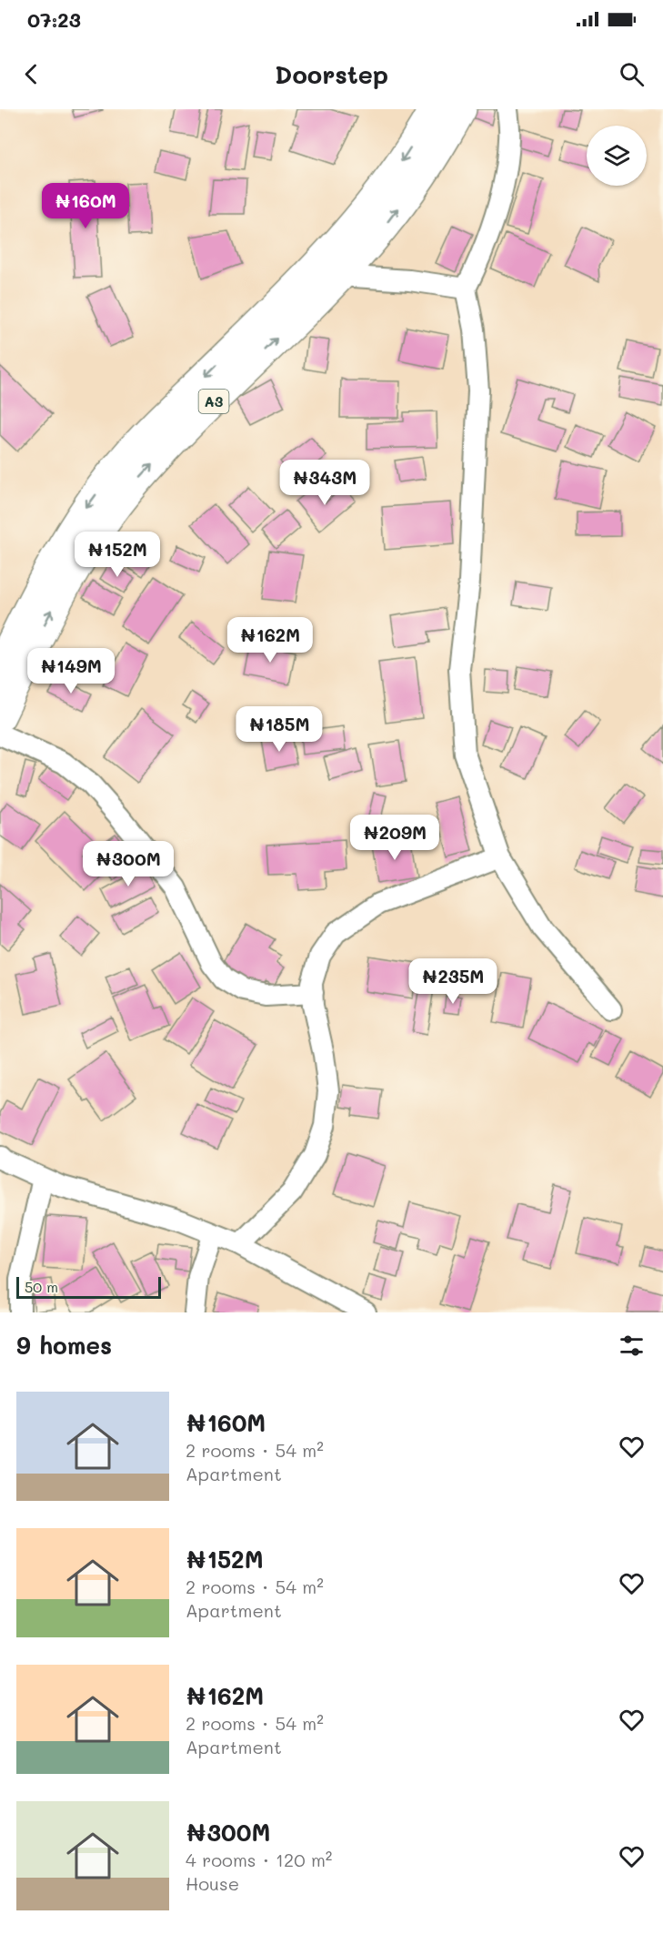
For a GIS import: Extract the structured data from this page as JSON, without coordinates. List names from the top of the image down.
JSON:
{
  "streets": {
    "main road": ["A3"]
  },
  "scale_bar": "50 m",
  "page": {
    "status": "07:23",
    "header": "Doorstep",
    "price": [
      "₦160M",
      "₦343M",
      "₦152M",
      "₦162M",
      "₦149M",
      "₦185M",
      "₦209M",
      "₦300M",
      "₦235M"
    ],
    "scale": "50 m",
    "heading": "9 homes",
    "list": [
      {
        "name": "₦160M",
        "note": "2 rooms · 54 m² · Apartment"
      },
      {
        "name": "₦152M",
        "note": "2 rooms · 54 m² · Apartment"
      },
      {
        "name": "₦162M",
        "note": "2 rooms · 54 m² · Apartment"
      },
      {
        "name": "₦300M",
        "note": "4 rooms · 120 m² · House"
      }
    ]
  }
}
